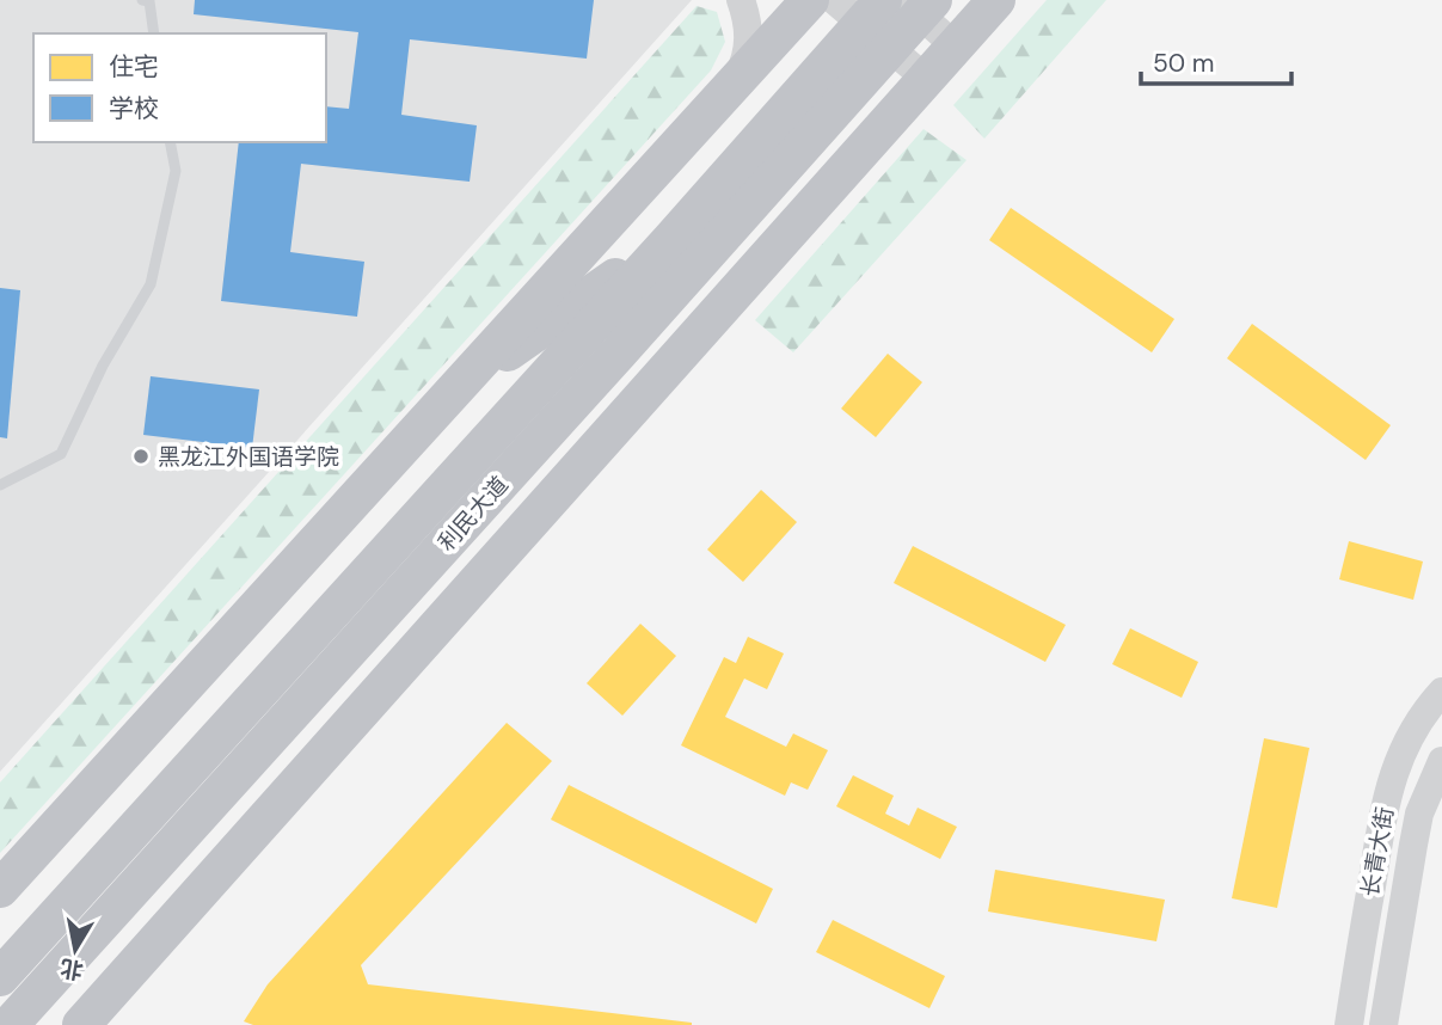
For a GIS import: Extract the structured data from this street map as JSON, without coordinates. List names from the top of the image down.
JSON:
{
  "streets": {
    "highway": ["利民大道"],
    "main road": ["长青大街"]
  },
  "places": ["黑龙江外国语学院"],
  "legend": ["住宅", "学校"],
  "scale_bar": "50 m",
  "north": "bottom"
}
